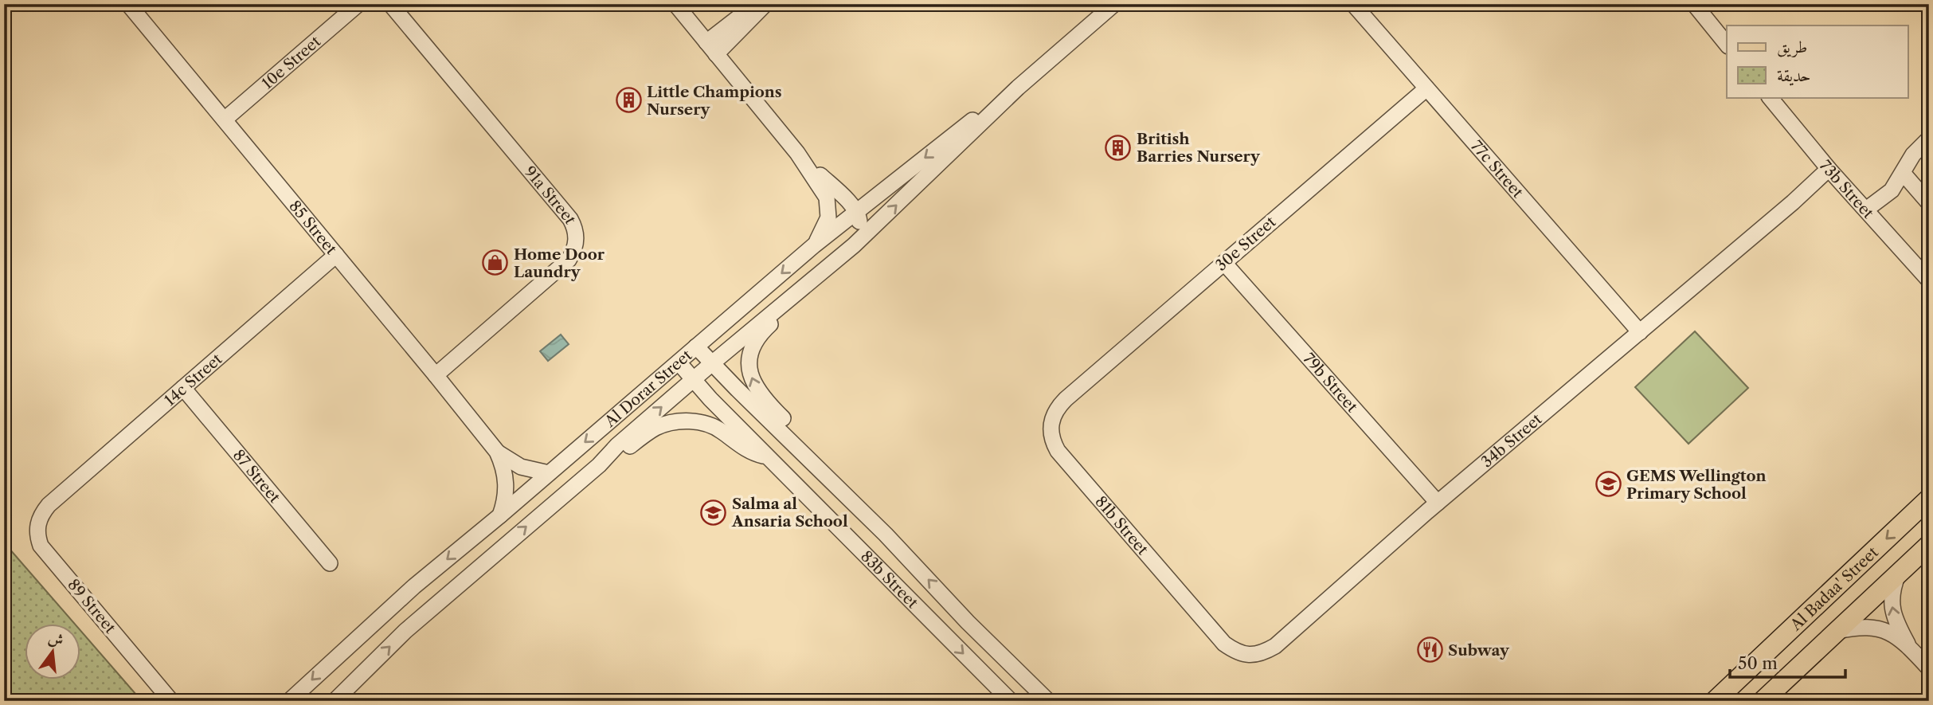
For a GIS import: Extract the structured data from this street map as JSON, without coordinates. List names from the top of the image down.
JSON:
{
  "streets": {
    "main road": ["Al Badaa' Street"],
    "street": [
      "10e Street",
      "77c Street",
      "73b Street",
      "91a Street",
      "85 Street",
      "30e Street",
      "14c Street",
      "79b Street",
      "Al Dorar Street",
      "34b Street",
      "87 Street",
      "81b Street",
      "83b Street",
      "89 Street"
    ]
  },
  "crossings": [
    ["10e Street", "85 Street"],
    ["77c Street", "30e Street"],
    ["77c Street", "34b Street"],
    ["73b Street", "34b Street"],
    ["91a Street", "85 Street"],
    ["85 Street", "14c Street"],
    ["85 Street", "Al Dorar Street"],
    ["30e Street", "79b Street"],
    ["30e Street", "81b Street"],
    ["14c Street", "87 Street"],
    ["14c Street", "89 Street"],
    ["79b Street", "34b Street"],
    ["Al Dorar Street", "83b Street"],
    ["34b Street", "81b Street"]
  ],
  "places": {
    "building": ["Little Champions Nursery", "British Barries Nursery"],
    "shop": ["Home Door Laundry"],
    "school or university": ["GEMS Wellington Primary School", "Salma al Ansaria School"],
    "restaurant": ["Subway"]
  },
  "legend": ["طريق", "حديقة"],
  "scale_bar": "50 m",
  "north": "top"
}
